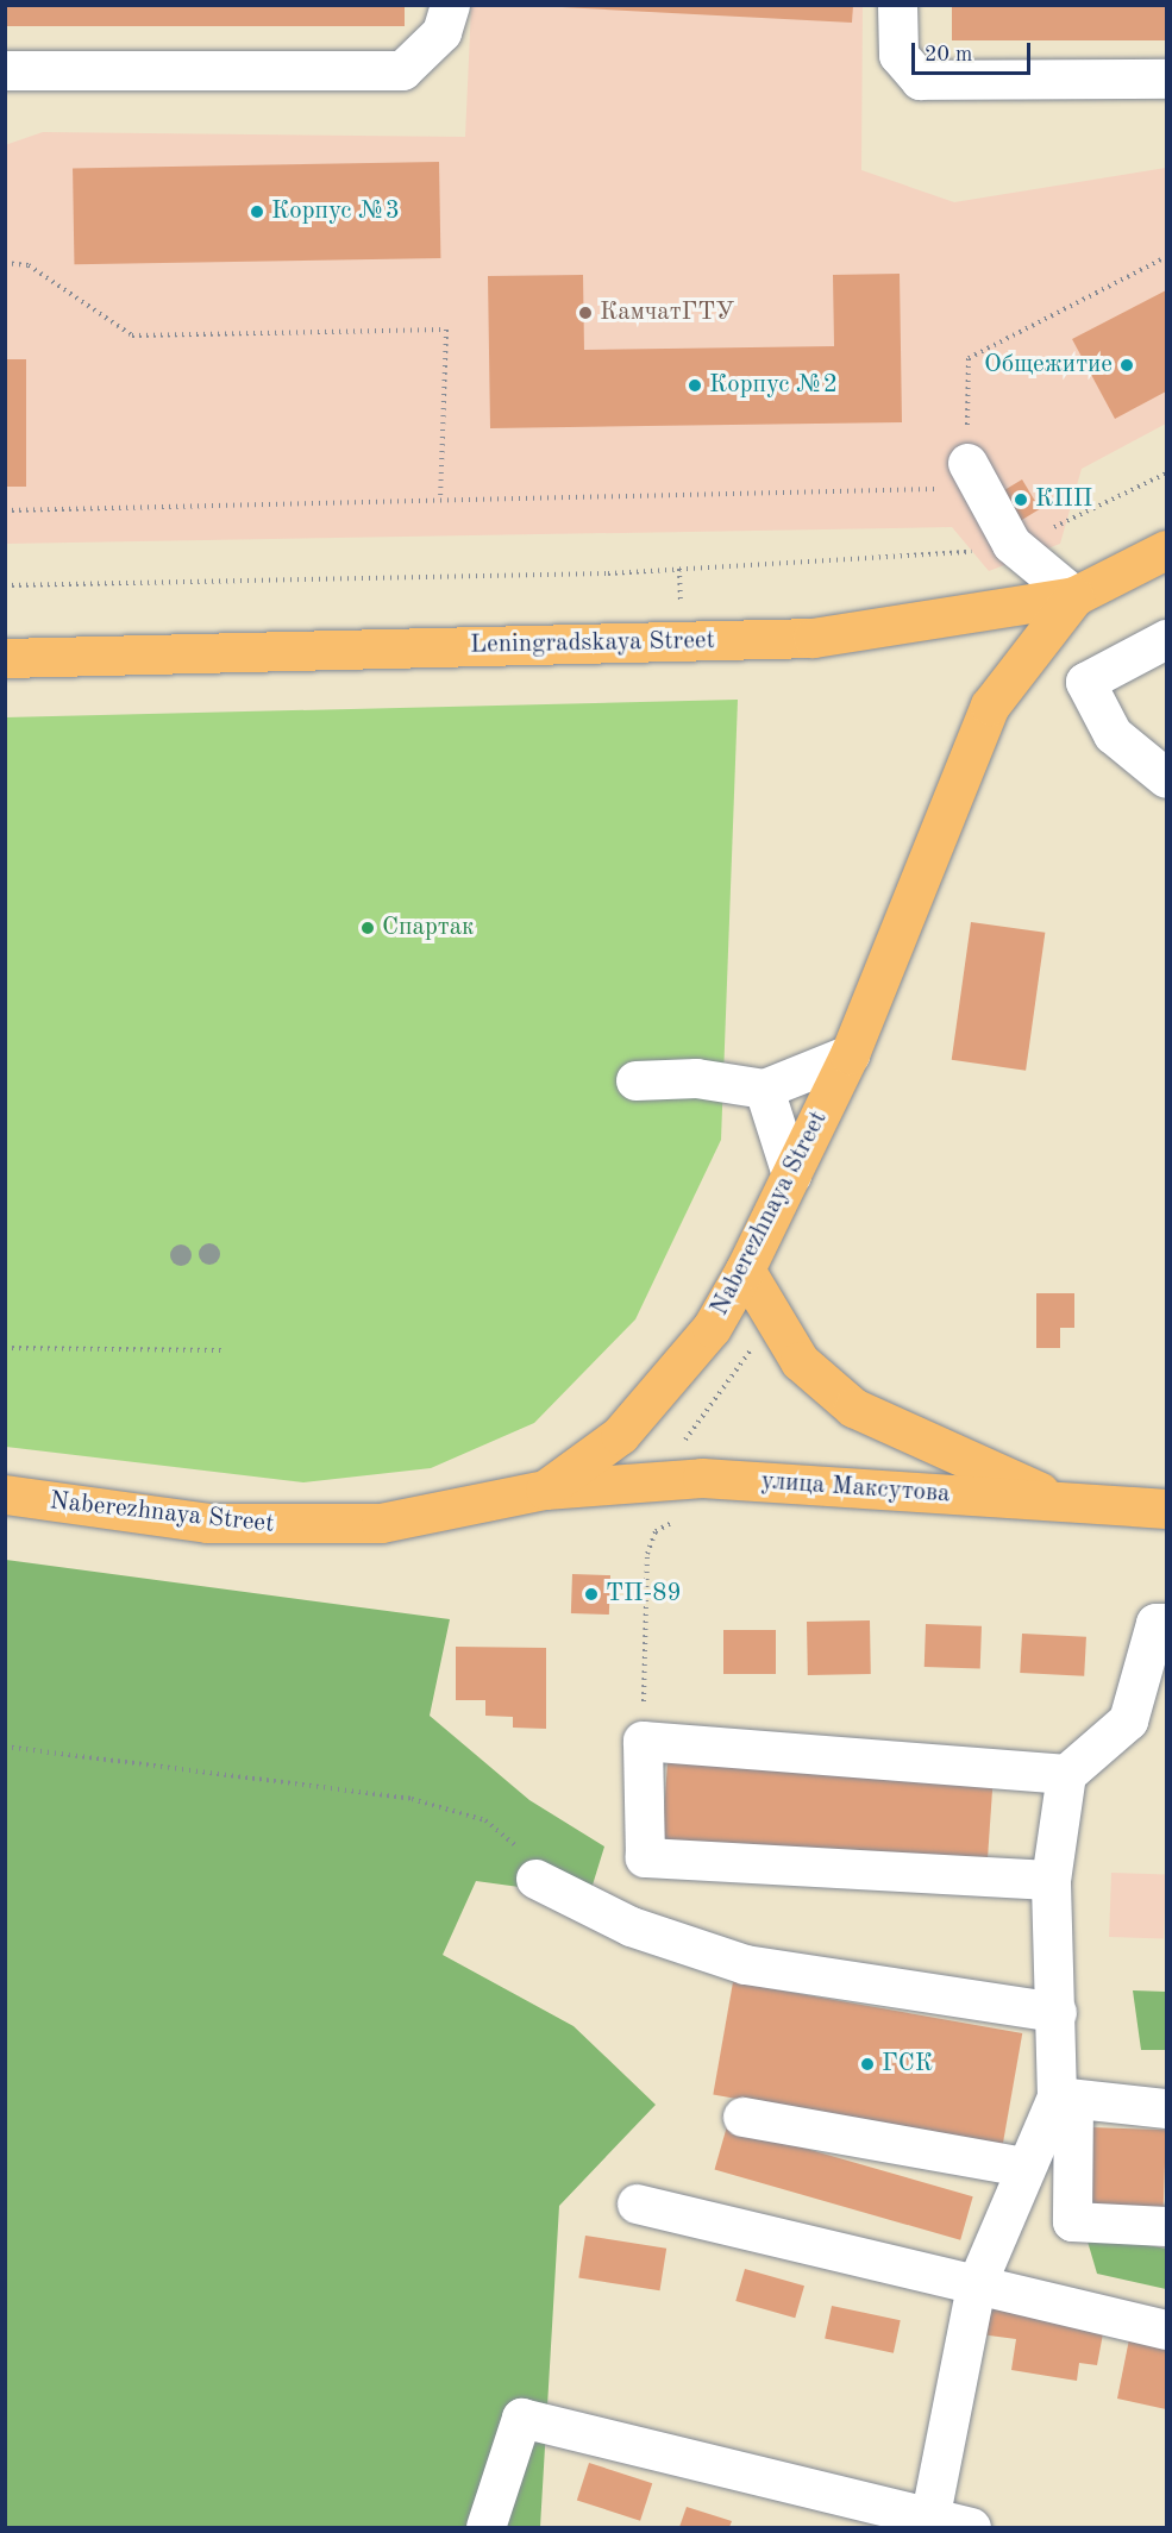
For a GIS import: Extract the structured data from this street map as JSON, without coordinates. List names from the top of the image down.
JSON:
{
  "streets": {
    "main road": ["Leningradskaya Street", "Naberezhnaya Street", "улица Максутова"]
  },
  "crossings": [
    ["Leningradskaya Street", "Naberezhnaya Street"],
    ["Naberezhnaya Street", "улица Максутова"]
  ],
  "places": [
    "Корпус №3",
    "КамчатГТУ",
    "Общежитие",
    "Корпус №2",
    "КПП",
    "Спартак",
    "ТП-89",
    "ГСК"
  ],
  "scale_bar": "20 m"
}
